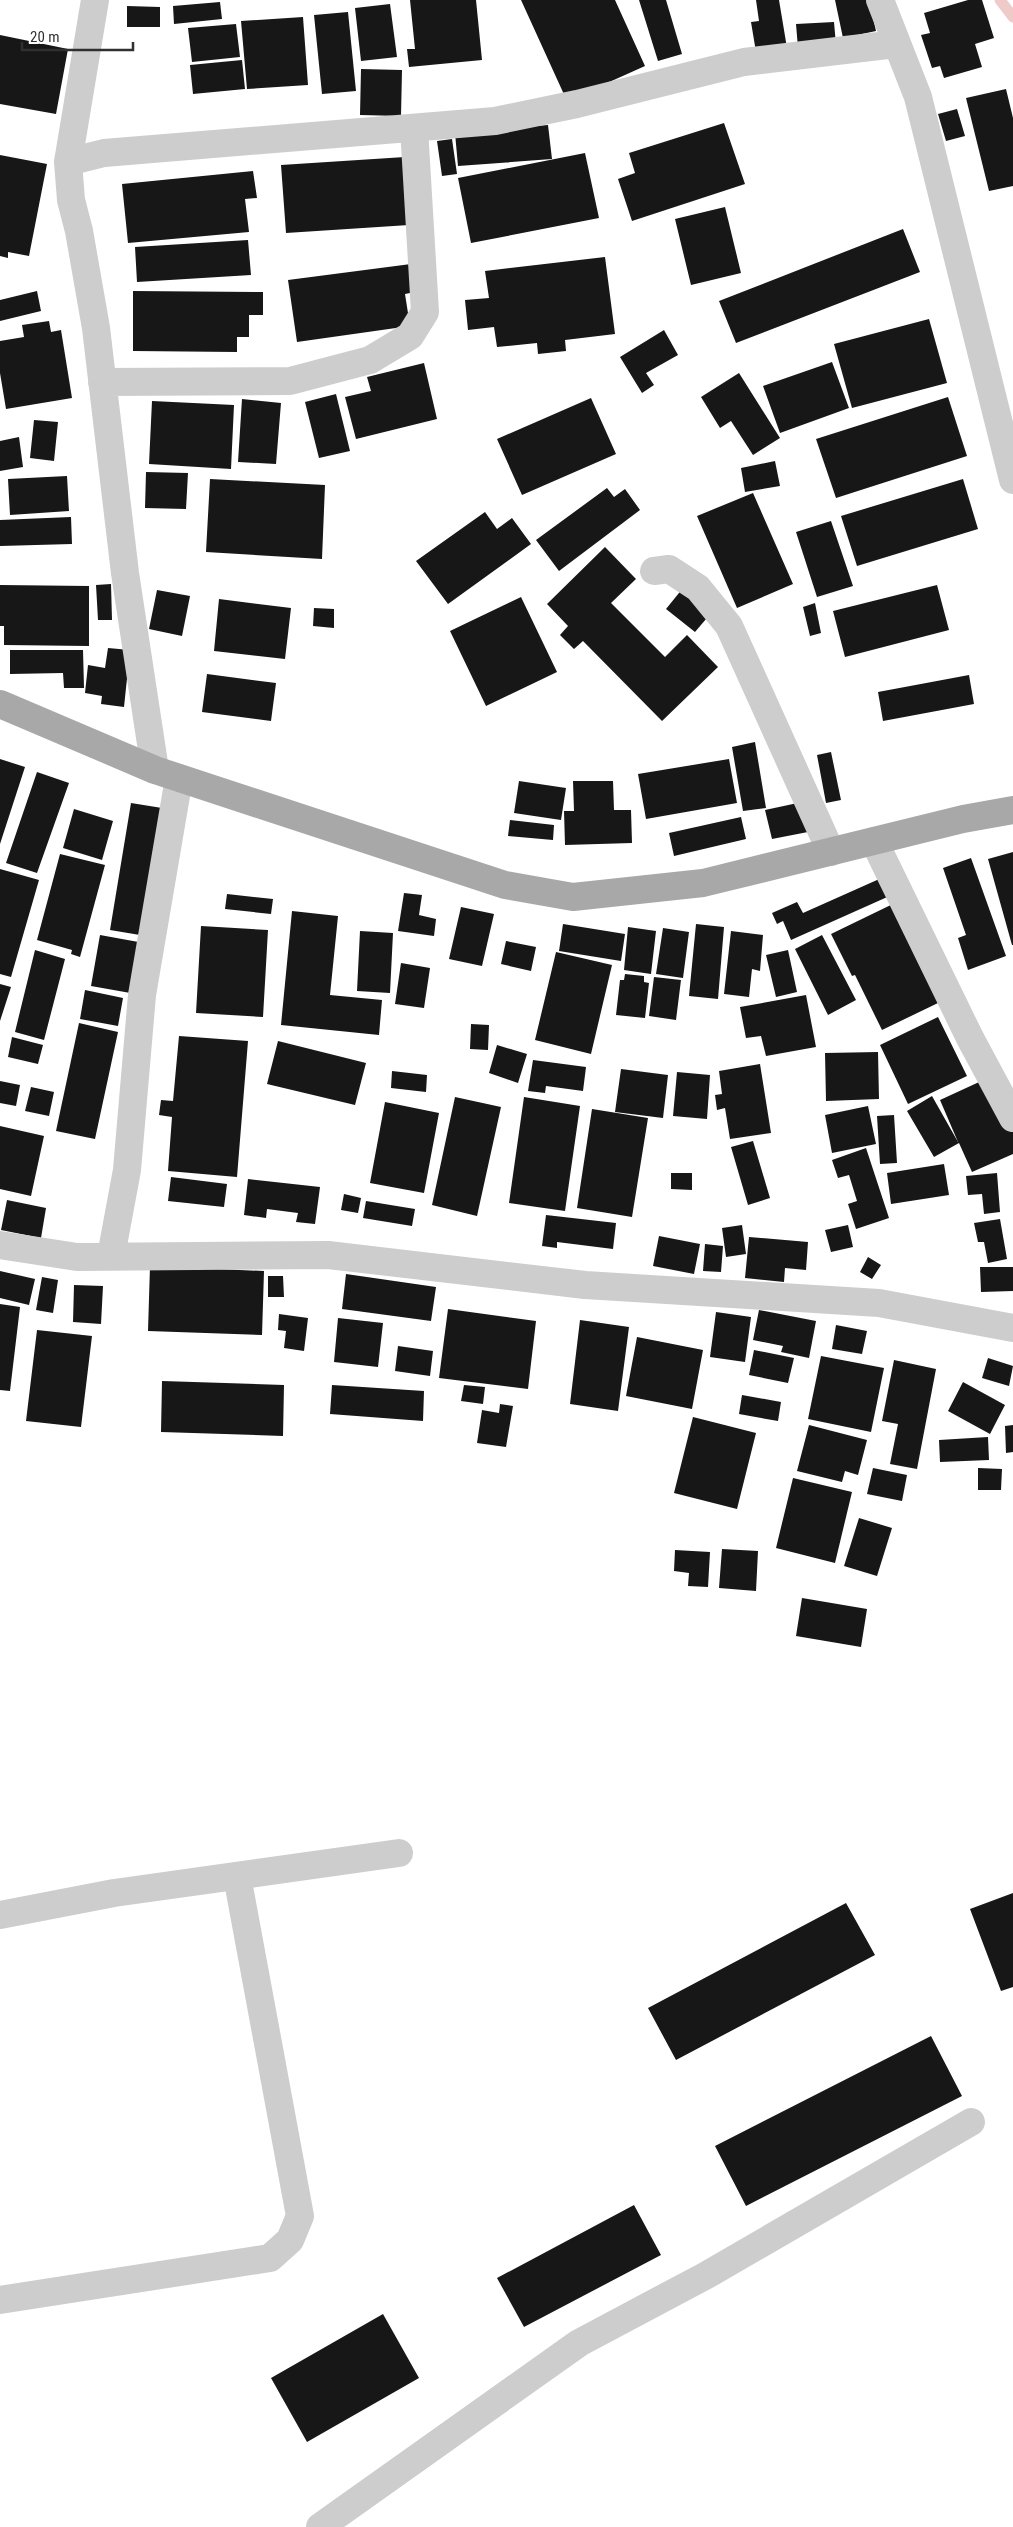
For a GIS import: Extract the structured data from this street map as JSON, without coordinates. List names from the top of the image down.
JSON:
{
  "scale_bar": "20 m"
}
